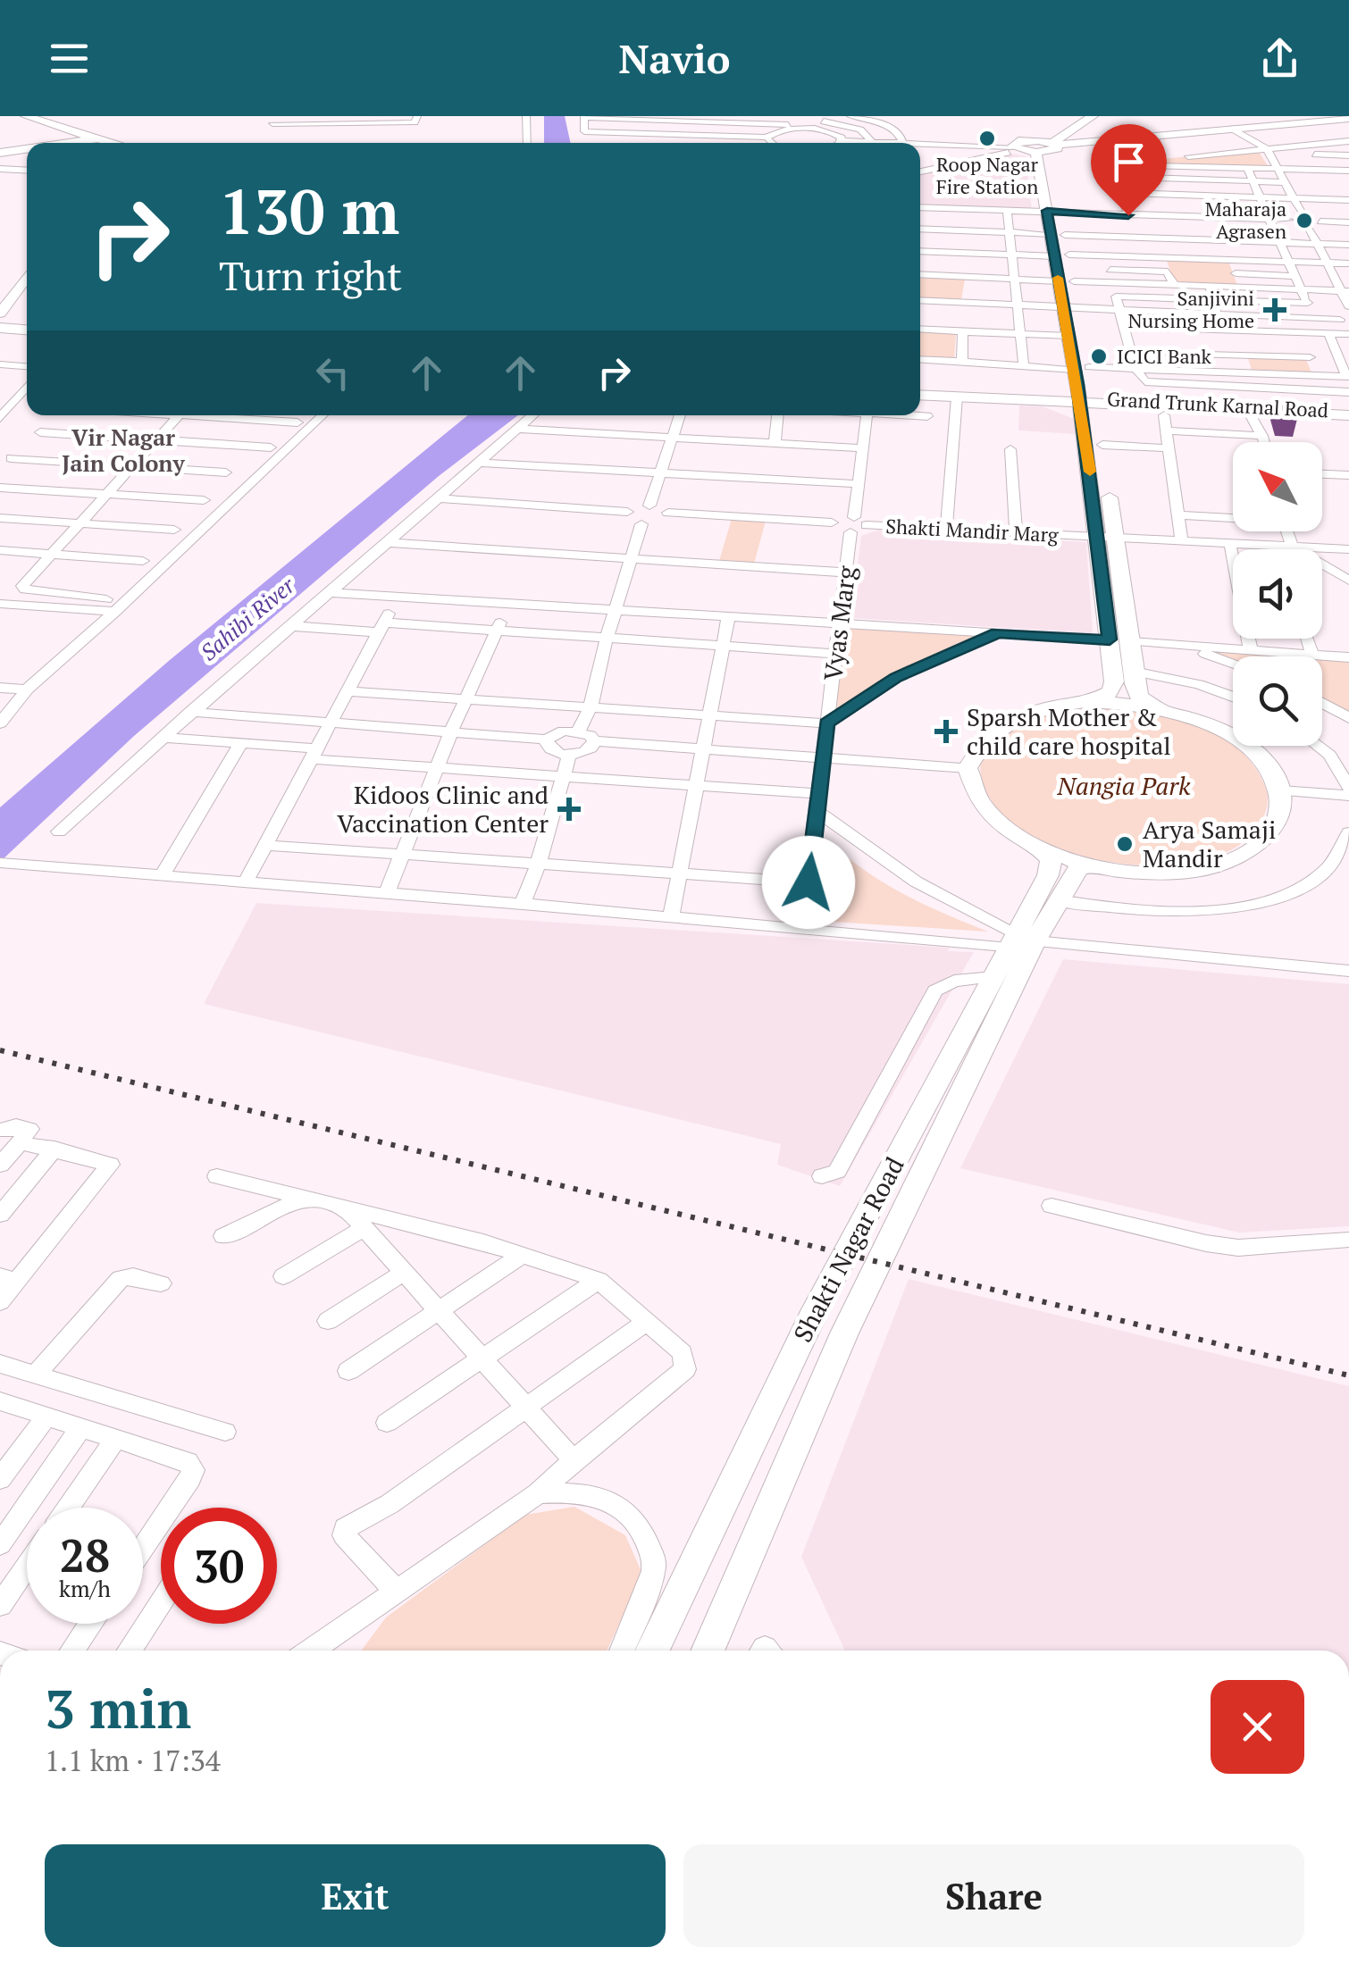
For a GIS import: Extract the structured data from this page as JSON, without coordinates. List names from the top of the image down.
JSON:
{
  "streets": {
    "street": [
      "Grand Trunk Karnal Road",
      "Shakti Mandir Marg",
      "Vyas Marg",
      "Shakti Nagar Road"
    ]
  },
  "crossings": [
    ["Shakti Mandir Marg", "Vyas Marg"]
  ],
  "districts": ["Vir Nagar Jain Colony"],
  "water": ["Sahibi River"],
  "parks": ["Nangia Park"],
  "places": {
    "other": [
      "Roop Nagar Fire Station",
      "Maharaja Agrasen",
      "ICICI Bank",
      "Arya Samaji Mandir"
    ],
    "health": ["Sanjivini Nursing Home", "Sparsh Mother & child care hospital", "Kidoos Clinic and Vaccination Center"]
  },
  "north": "top left",
  "page": {
    "header": "Navio",
    "turn": ["130 m", "Turn right"],
    "speed": "28 km/h",
    "limit": "30",
    "heading": ["3 min", "1.1 km · 17:34"],
    "buttons": ["Exit", "Share"]
  }
}
